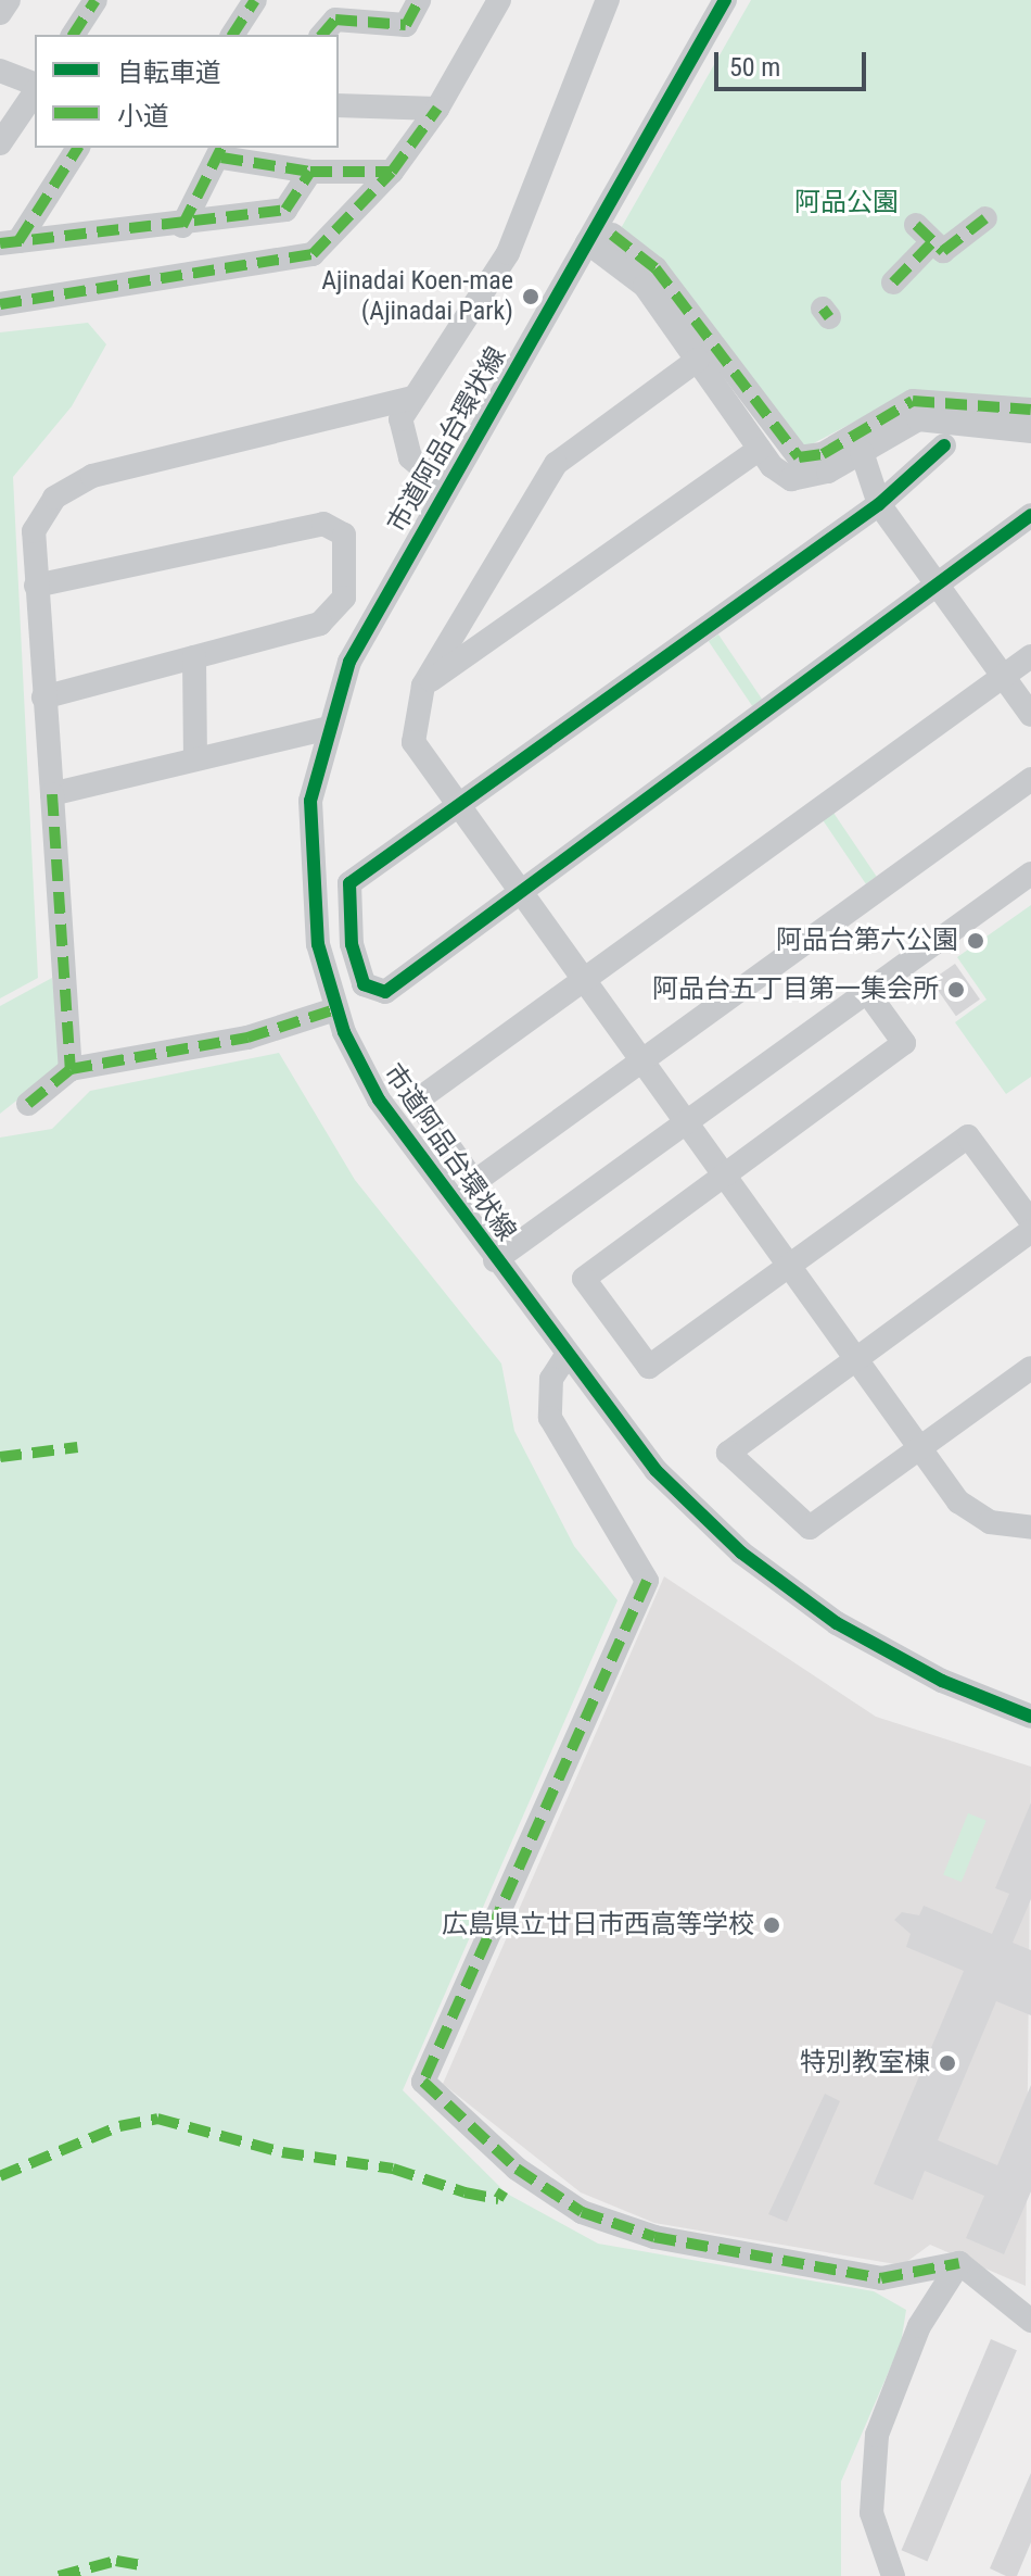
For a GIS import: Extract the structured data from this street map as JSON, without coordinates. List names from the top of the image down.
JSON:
{
  "streets": {
    "street": ["市道阿品台環状線"]
  },
  "parks": ["阿品公園"],
  "places": [
    "Ajinadai Koen-mae (Ajinadai Park)",
    "阿品台第六公園",
    "阿品台五丁目第一集会所",
    "広島県立廿日市西高等学校",
    "特別教室棟"
  ],
  "legend": ["自転車道", "小道"],
  "scale_bar": "50 m"
}
